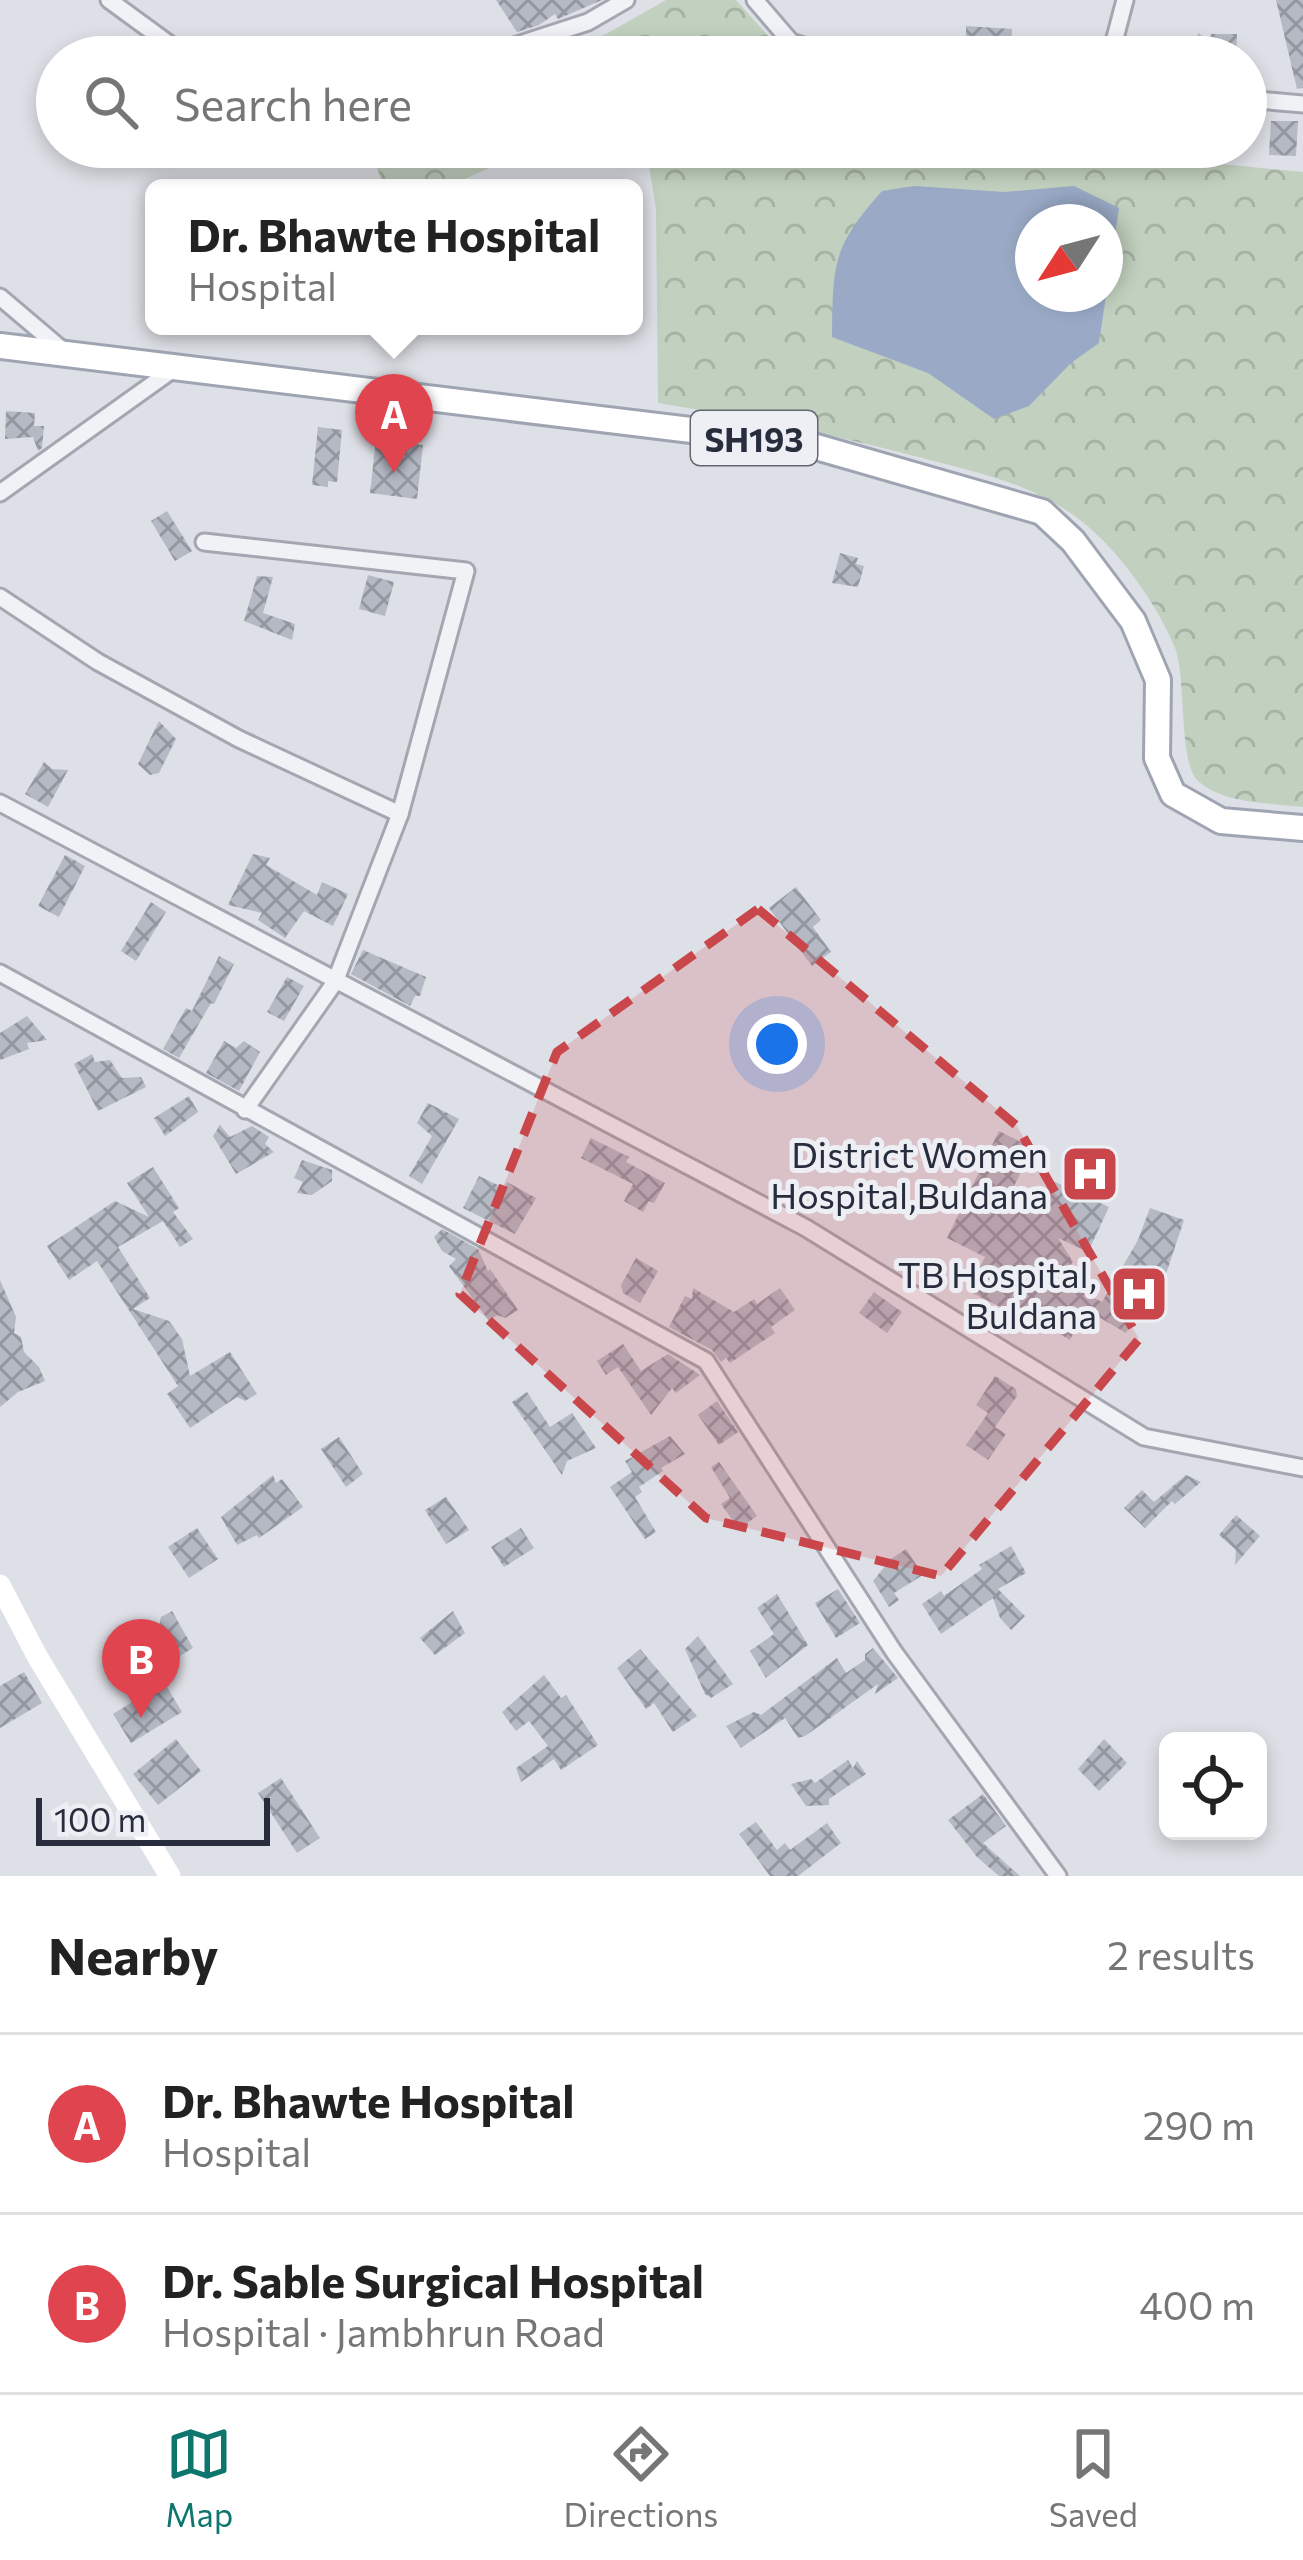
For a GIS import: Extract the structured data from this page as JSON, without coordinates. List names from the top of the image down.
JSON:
{
  "streets": {
    "main road": ["SH193"]
  },
  "places": {
    "hospital": ["District Women Hospital,Buldana", "TB Hospital, Buldana"]
  },
  "scale_bar": "100 m",
  "north": "bottom left",
  "page": {
    "search": "Search here",
    "popup": ["Dr. Bhawte Hospital", "Hospital"],
    "pins": ["A", "B"],
    "scale": "100 m",
    "heading": ["Nearby", "2 results"],
    "list": [
      {
        "mark": "A",
        "name": "Dr. Bhawte Hospital",
        "note": "Hospital",
        "value": "290 m"
      },
      {
        "mark": "B",
        "name": "Dr. Sable Surgical Hospital",
        "note": "Hospital · Jambhrun Road",
        "value": "400 m"
      }
    ],
    "nav": ["Map", "Directions", "Saved"]
  }
}
